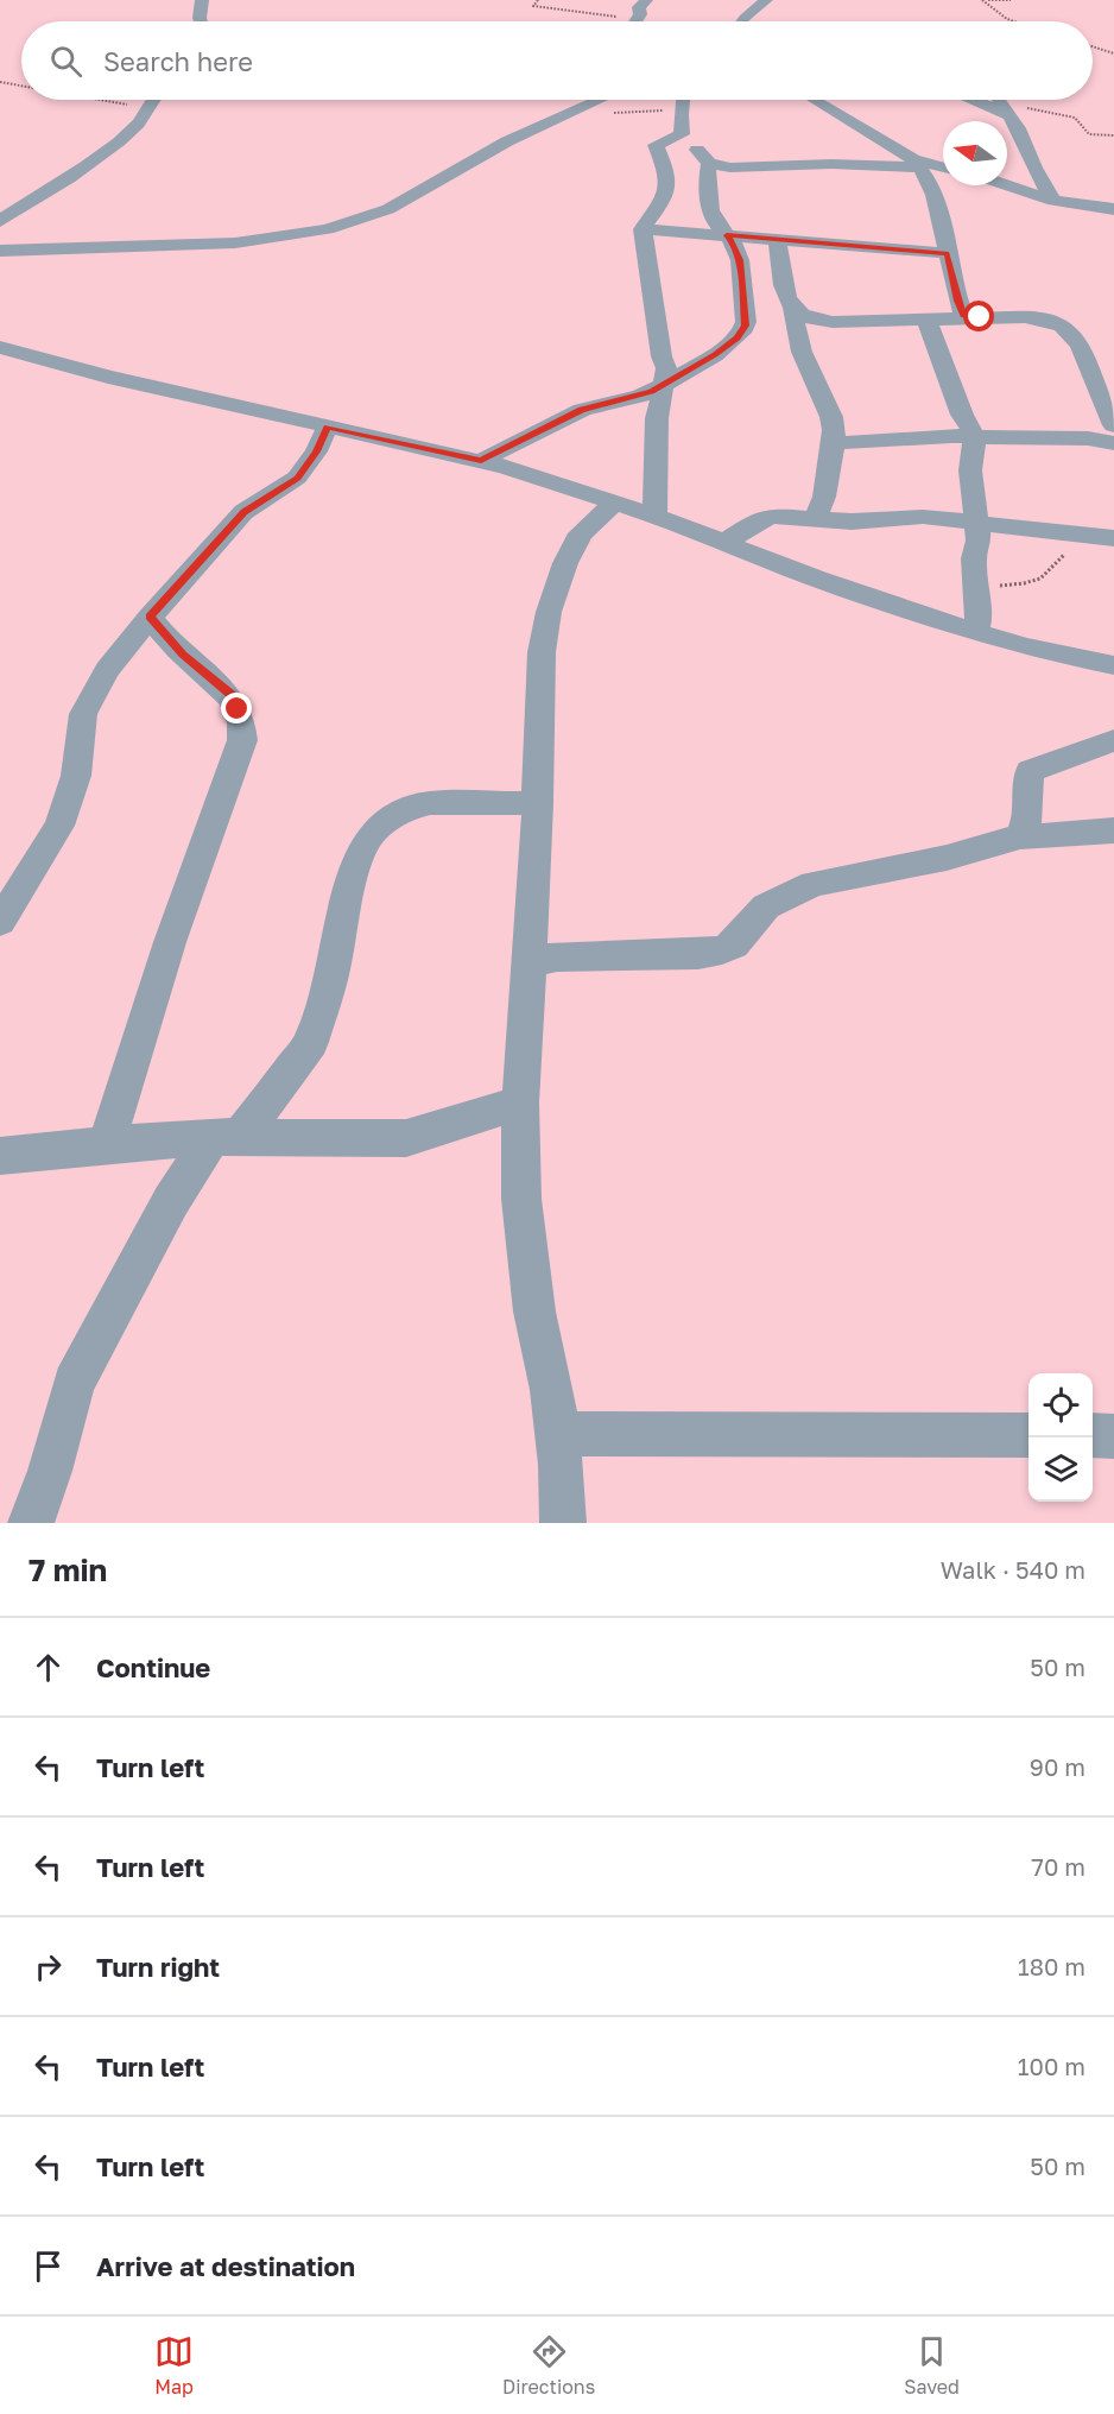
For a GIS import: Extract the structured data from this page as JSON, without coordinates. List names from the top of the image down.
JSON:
{
  "north": "left",
  "page": {
    "search": "Search here",
    "heading": ["7 min", "Walk · 540 m"],
    "list": [
      ["Continue", "50 m"],
      ["Turn left", "90 m"],
      ["Turn left", "70 m"],
      ["Turn right", "180 m"],
      ["Turn left", "100 m"],
      ["Turn left", "50 m"],
      "Arrive at destination"
    ],
    "nav": ["Map", "Directions", "Saved"]
  }
}
